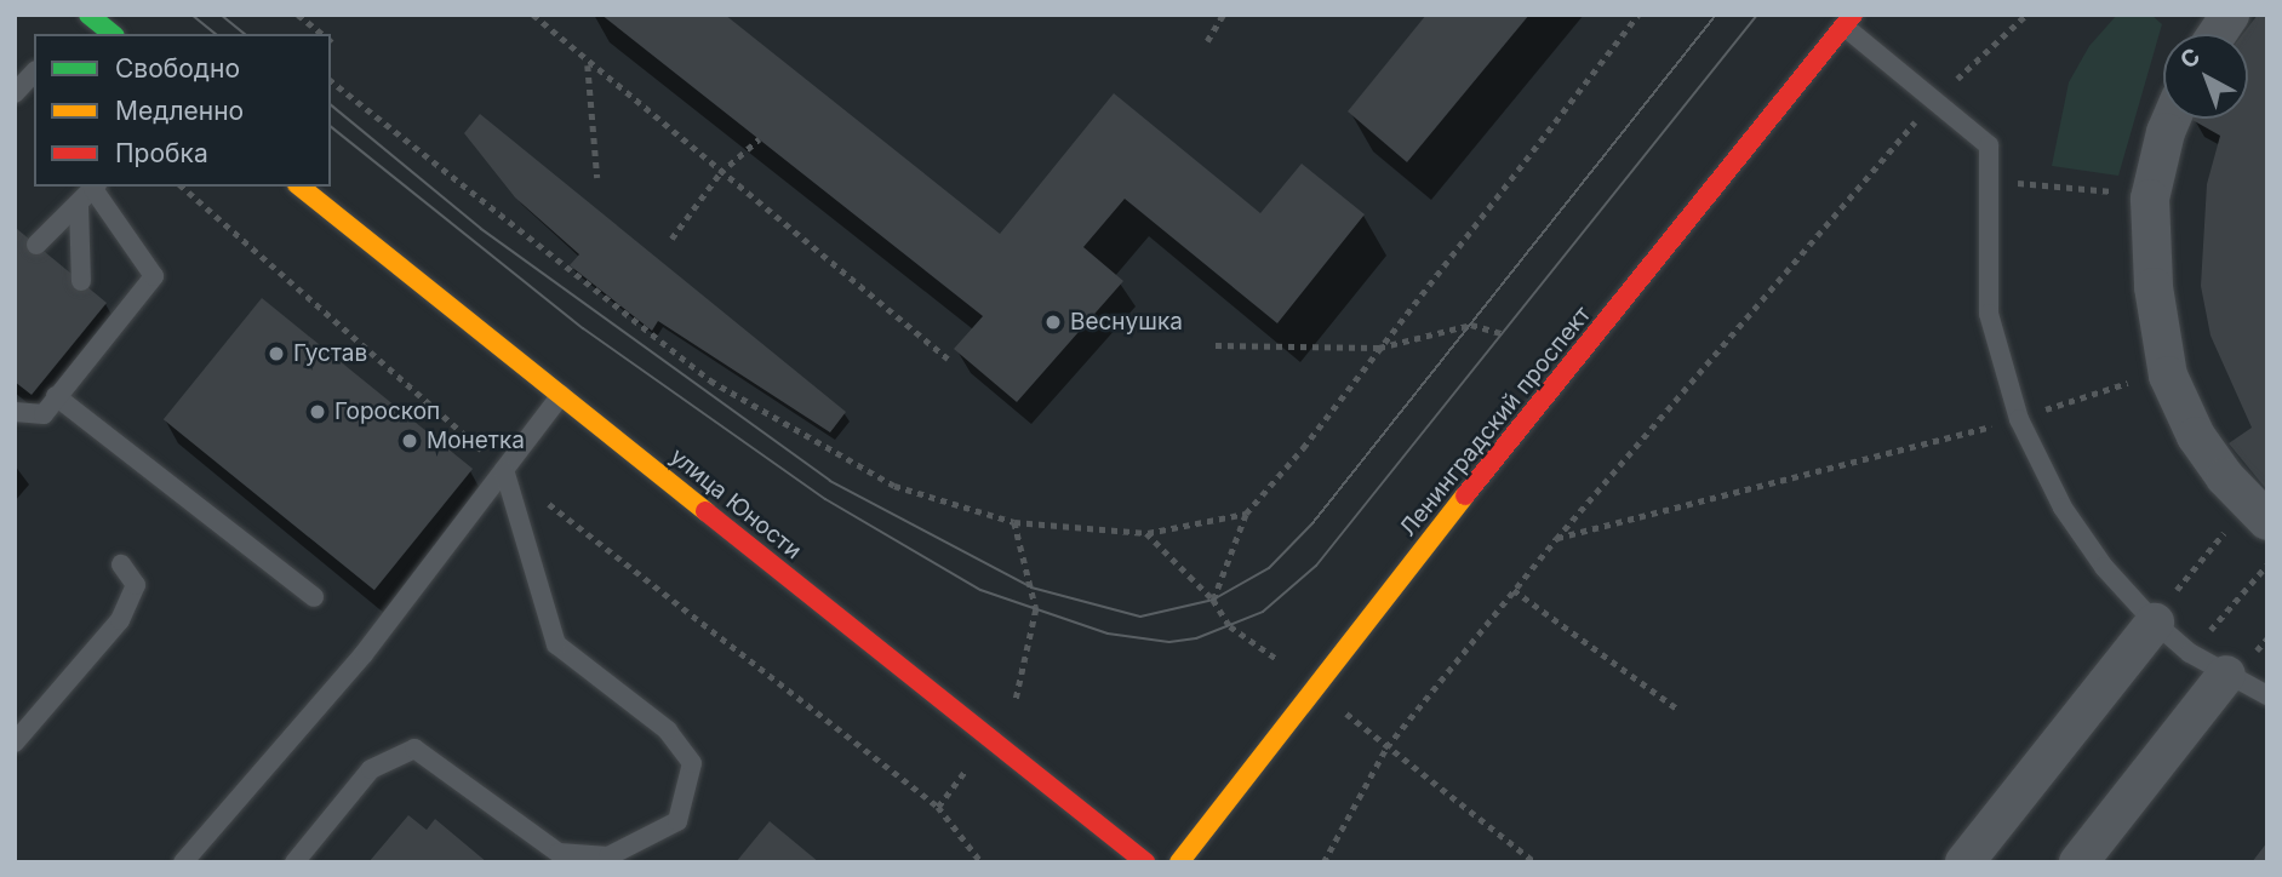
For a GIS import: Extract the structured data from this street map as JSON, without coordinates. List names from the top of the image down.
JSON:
{
  "streets": {
    "main road": ["Ленинградский проспект", "улица Юности"]
  },
  "places": [
    "Веснушка",
    "Густав",
    "Гороскоп",
    "Монетка"
  ],
  "legend": ["Свободно", "Медленно", "Пробка"],
  "north": "top left"
}
